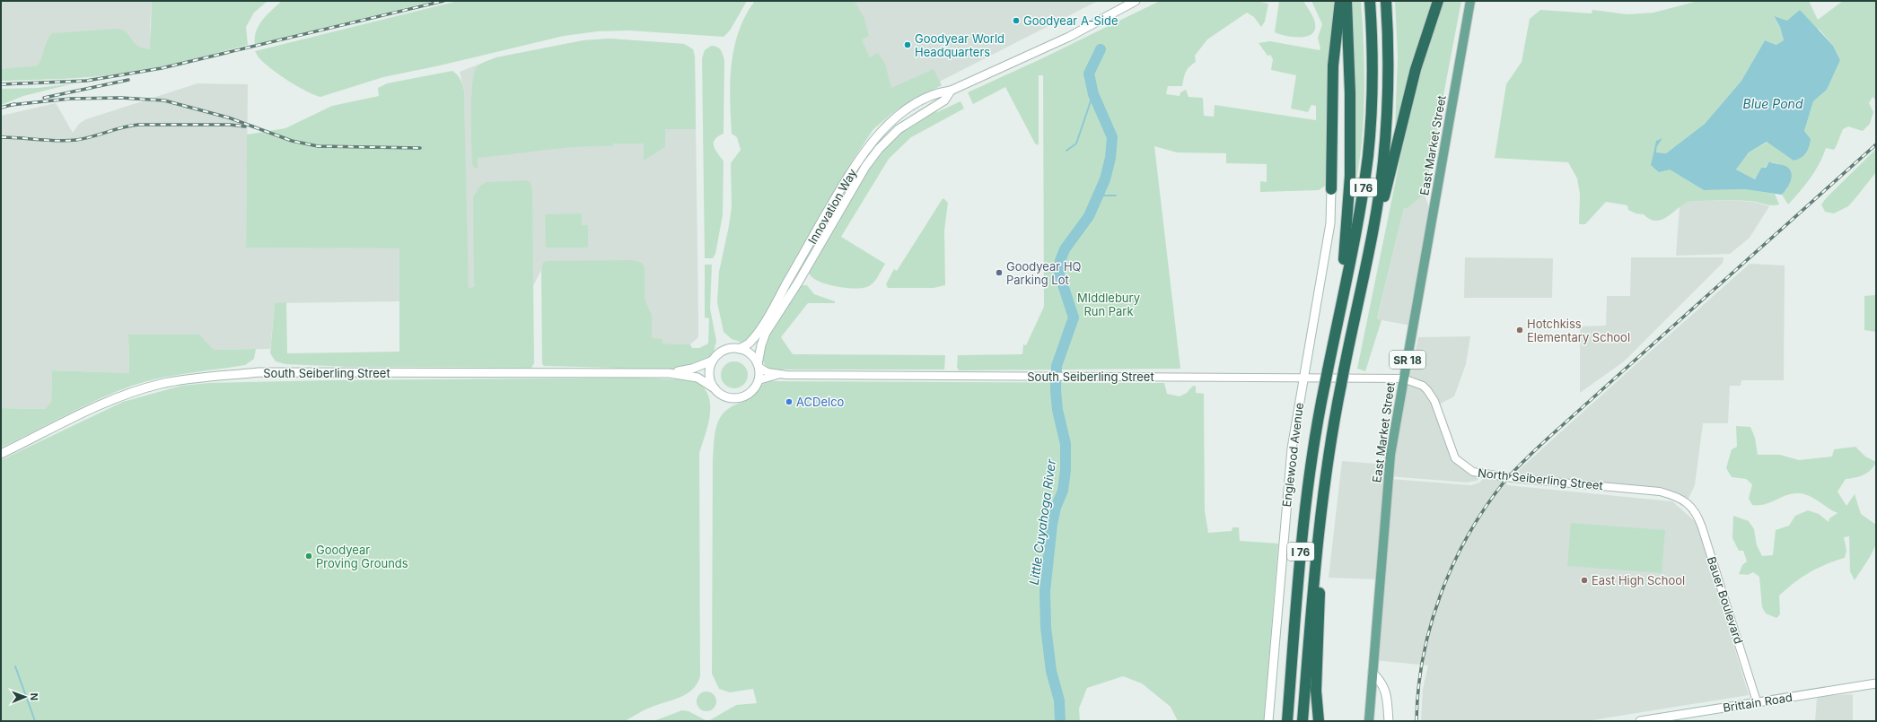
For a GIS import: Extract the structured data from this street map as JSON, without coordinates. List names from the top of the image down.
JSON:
{
  "streets": {
    "highway": ["I 76"],
    "main road": [
      "East Market Street",
      "Innovation Way",
      "SR 18",
      "South Seiberling Street",
      "Englewood Avenue",
      "Brittain Road"
    ],
    "street": ["North Seiberling Street", "Bauer Boulevard"]
  },
  "crossings": [
    ["East Market Street", "South Seiberling Street"],
    ["East Market Street", "North Seiberling Street"],
    ["Innovation Way", "South Seiberling Street"],
    ["South Seiberling Street", "Englewood Avenue"],
    ["South Seiberling Street", "North Seiberling Street"],
    ["North Seiberling Street", "Bauer Boulevard"],
    ["Bauer Boulevard", "Brittain Road"]
  ],
  "water": ["Blue Pond", "Little Cuyahoga River"],
  "parks": ["MIddlebury Run Park"],
  "places": [
    "Goodyear A-Side",
    "Goodyear World Headquarters",
    "Goodyear HQ Parking Lot",
    "Hotchkiss Elementary School",
    "ACDelco",
    "Goodyear Proving Grounds",
    "East High School"
  ],
  "north": "right"
}
